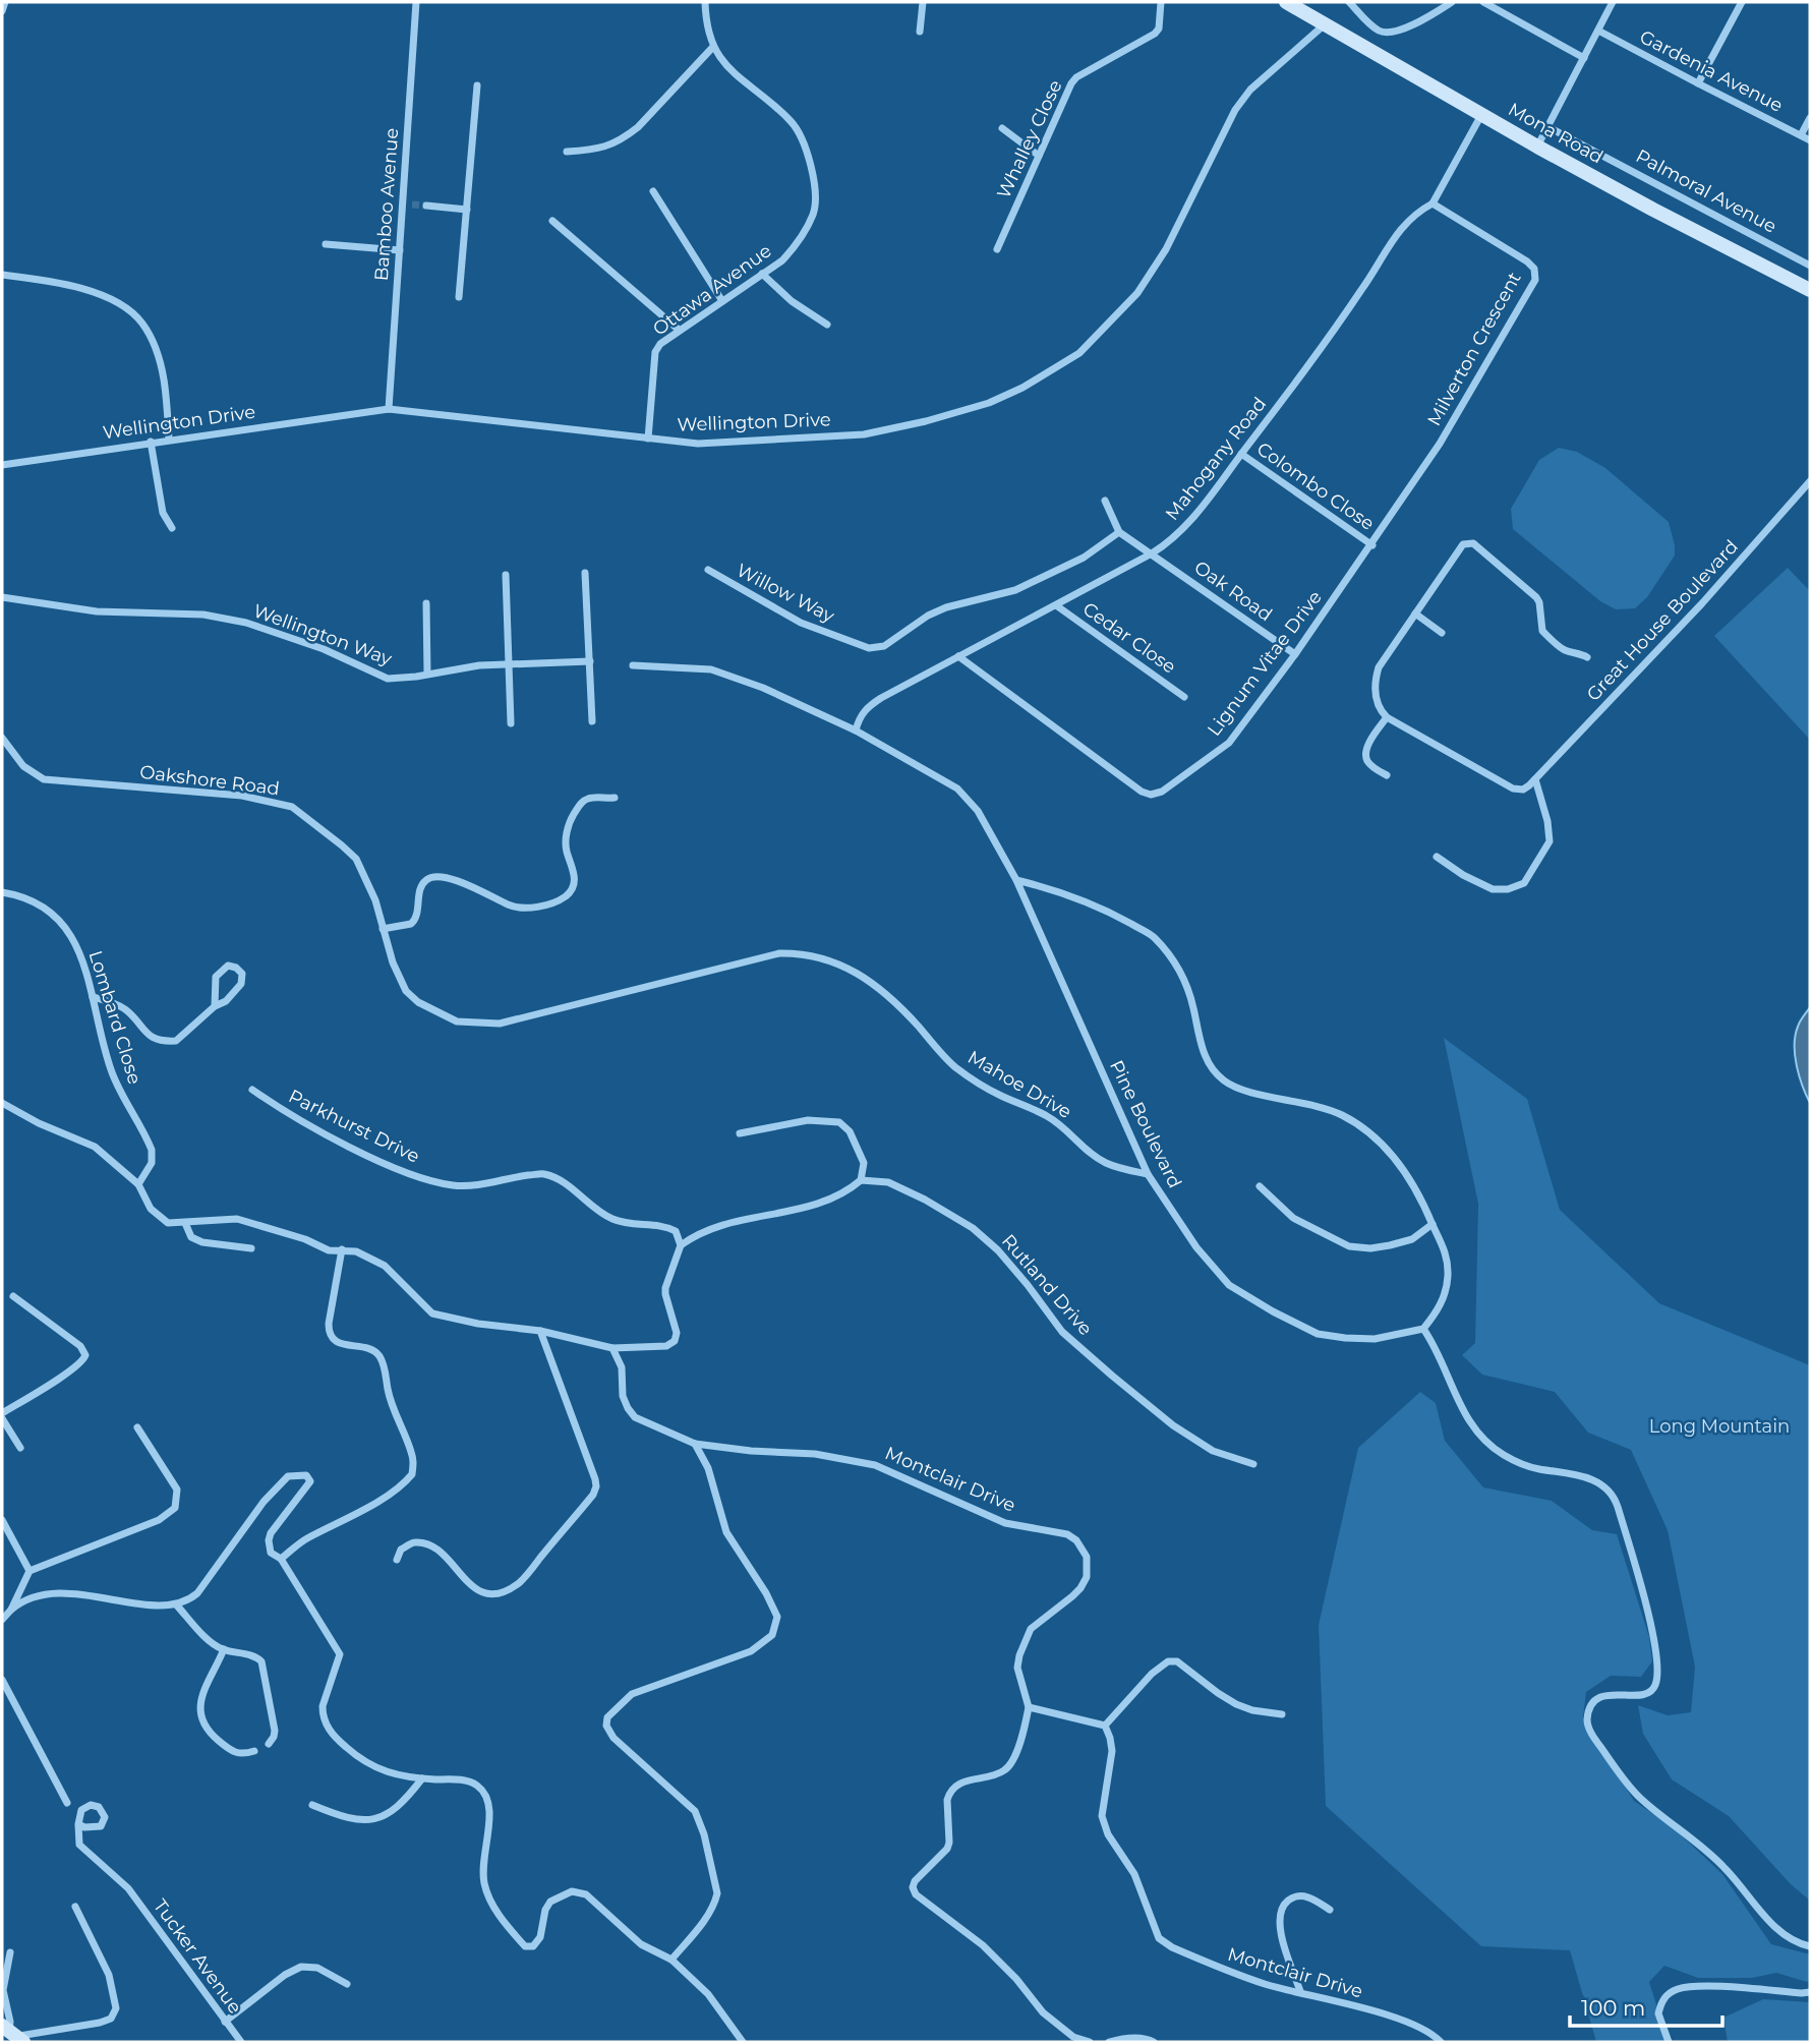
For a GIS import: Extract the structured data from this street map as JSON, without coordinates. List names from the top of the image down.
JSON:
{
  "streets": {
    "street": [
      "Gardenia Avenue",
      "Mona Road",
      "Whalley Close",
      "Palmoral Avenue",
      "Bamboo Avenue",
      "Ottawa Avenue",
      "Milverton Crescent",
      "Wellington Drive",
      "Mahogany Road",
      "Colombo Close",
      "Oak Road",
      "Willow Way",
      "Great House Boulevard",
      "Wellington Way",
      "Cedar Close",
      "Lignum Vitae Drive",
      "Oakshore Road",
      "Lombard Close",
      "Mahoe Drive",
      "Pine Boulevard",
      "Parkhurst Drive",
      "Rutland Drive",
      "Montclair Drive",
      "Tucker Avenue"
    ]
  },
  "crossings": [
    ["Mona Road", "Wellington Drive"],
    ["Bamboo Avenue", "Wellington Drive"],
    ["Ottawa Avenue", "Wellington Drive"],
    ["Milverton Crescent", "Mahogany Road"],
    ["Milverton Crescent", "Colombo Close"],
    ["Milverton Crescent", "Lignum Vitae Drive"],
    ["Mahogany Road", "Colombo Close"],
    ["Mahogany Road", "Oak Road"],
    ["Mahogany Road", "Cedar Close"],
    ["Mahogany Road", "Lignum Vitae Drive"],
    ["Mahogany Road", "Pine Boulevard"],
    ["Colombo Close", "Lignum Vitae Drive"],
    ["Oak Road", "Lignum Vitae Drive"],
    ["Oakshore Road", "Mahoe Drive"],
    ["Mahoe Drive", "Pine Boulevard"]
  ],
  "parks": ["Long Mountain"],
  "scale_bar": "100 m"
}
